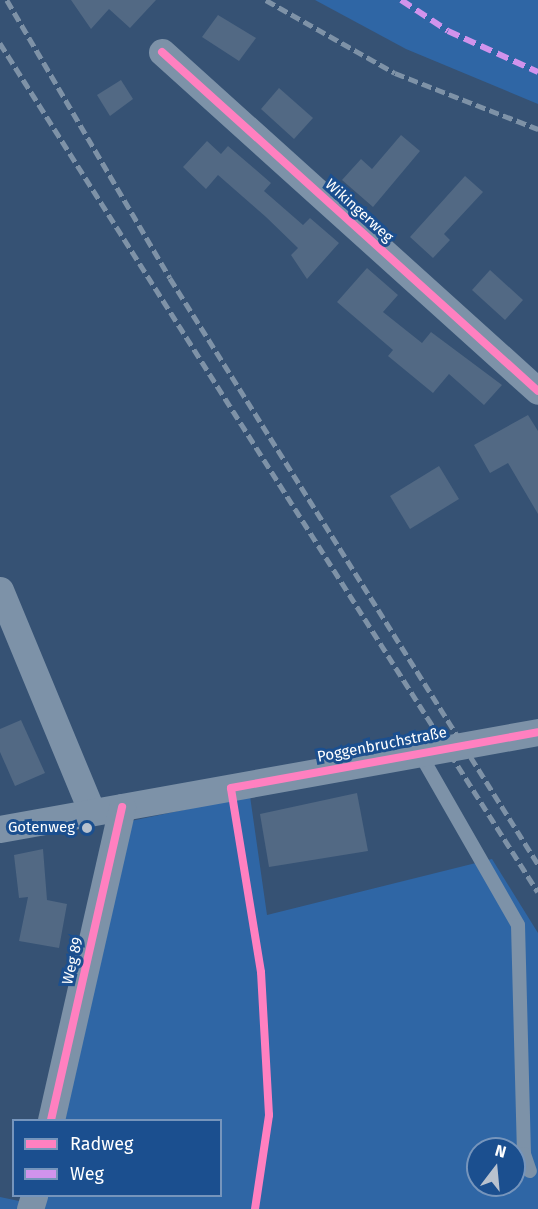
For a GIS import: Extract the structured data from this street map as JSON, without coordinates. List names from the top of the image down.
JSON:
{
  "streets": {
    "street": ["Wikingerweg", "Poggenbruchstraße", "Weg 89"]
  },
  "crossings": [
    ["Poggenbruchstraße", "Weg 89"]
  ],
  "places": ["Gotenweg"],
  "legend": ["Radweg", "Weg"],
  "north": "top"
}
